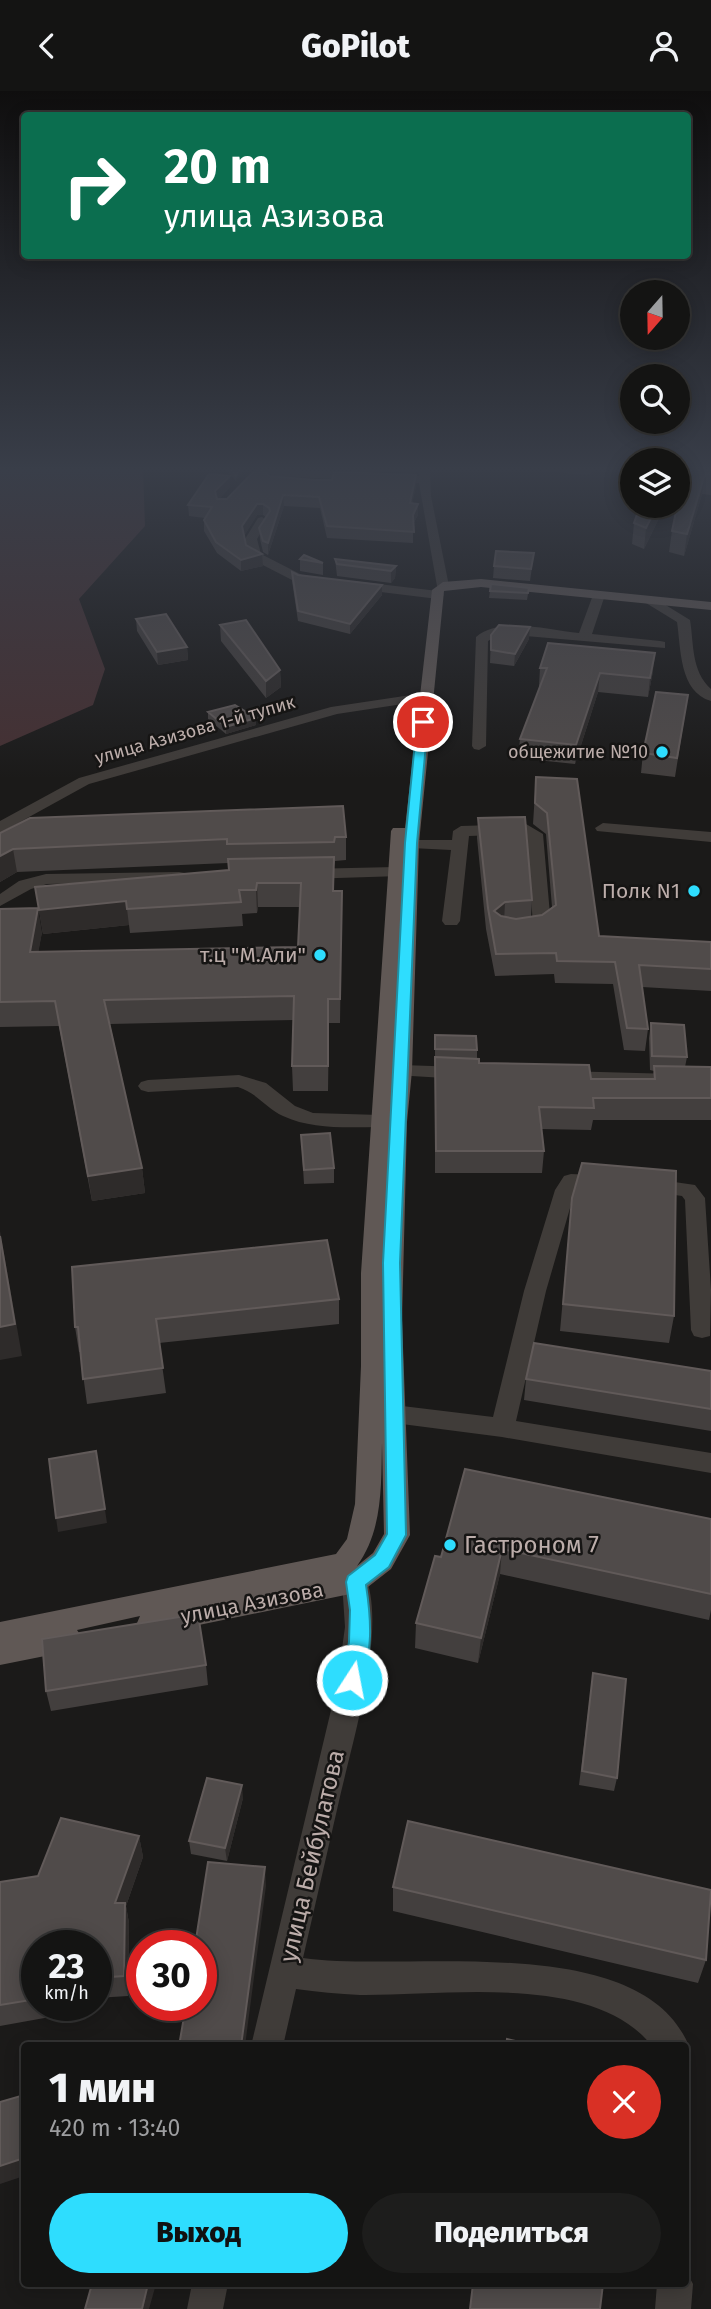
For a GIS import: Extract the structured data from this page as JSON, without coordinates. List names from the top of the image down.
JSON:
{
  "streets": {
    "main road": ["улица Азизова"],
    "street": ["улица Азизова 1-й тупик", "улица Бейбулатова"]
  },
  "crossings": [
    ["улица Азизова 1-й тупик", "улица Азизова"],
    ["улица Азизова", "улица Бейбулатова"]
  ],
  "places": [
    "общежитие №10",
    "Полк N1",
    "т.ц \"М.Али\"",
    "Гастроном 7"
  ],
  "north": "bottom",
  "page": {
    "header": "GoPilot",
    "turn": ["20 m", "улица Азизова"],
    "speed": "23 km/h",
    "limit": "30",
    "heading": ["1 мин", "420 m · 13:40"],
    "buttons": ["Выход", "Поделиться"]
  }
}
